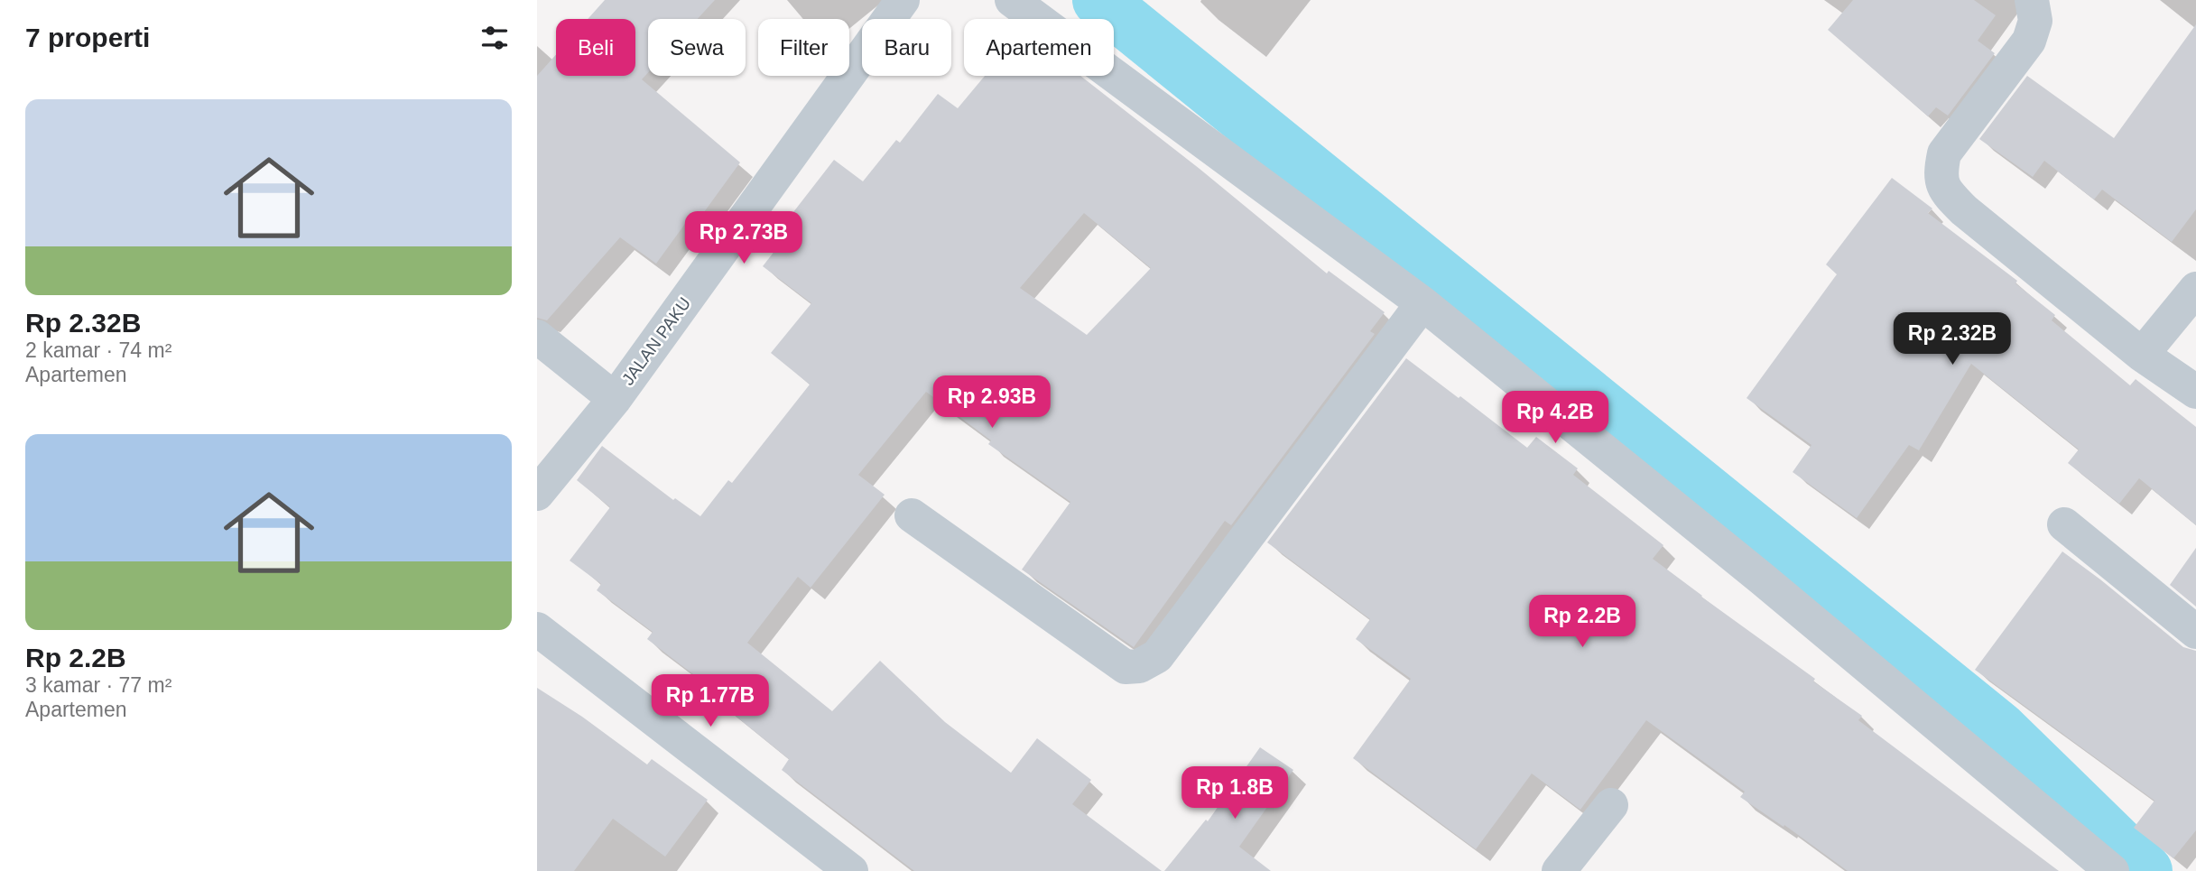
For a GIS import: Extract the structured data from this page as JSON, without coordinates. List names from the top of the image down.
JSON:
{
  "streets": {
    "street": ["JALAN PAKU"]
  },
  "page": {
    "heading": "7 properti",
    "chip": [
      "Beli",
      "Sewa",
      "Filter",
      "Baru",
      "Apartemen"
    ],
    "list": [
      {
        "name": "Rp 2.32B",
        "note": "2 kamar · 74 m² · Apartemen"
      },
      {
        "name": "Rp 2.2B",
        "note": "3 kamar · 77 m² · Apartemen"
      }
    ],
    "price": [
      "Rp 2.73B",
      "Rp 2.32B",
      "Rp 2.93B",
      "Rp 4.2B",
      "Rp 2.2B",
      "Rp 1.77B",
      "Rp 1.8B"
    ]
  }
}
